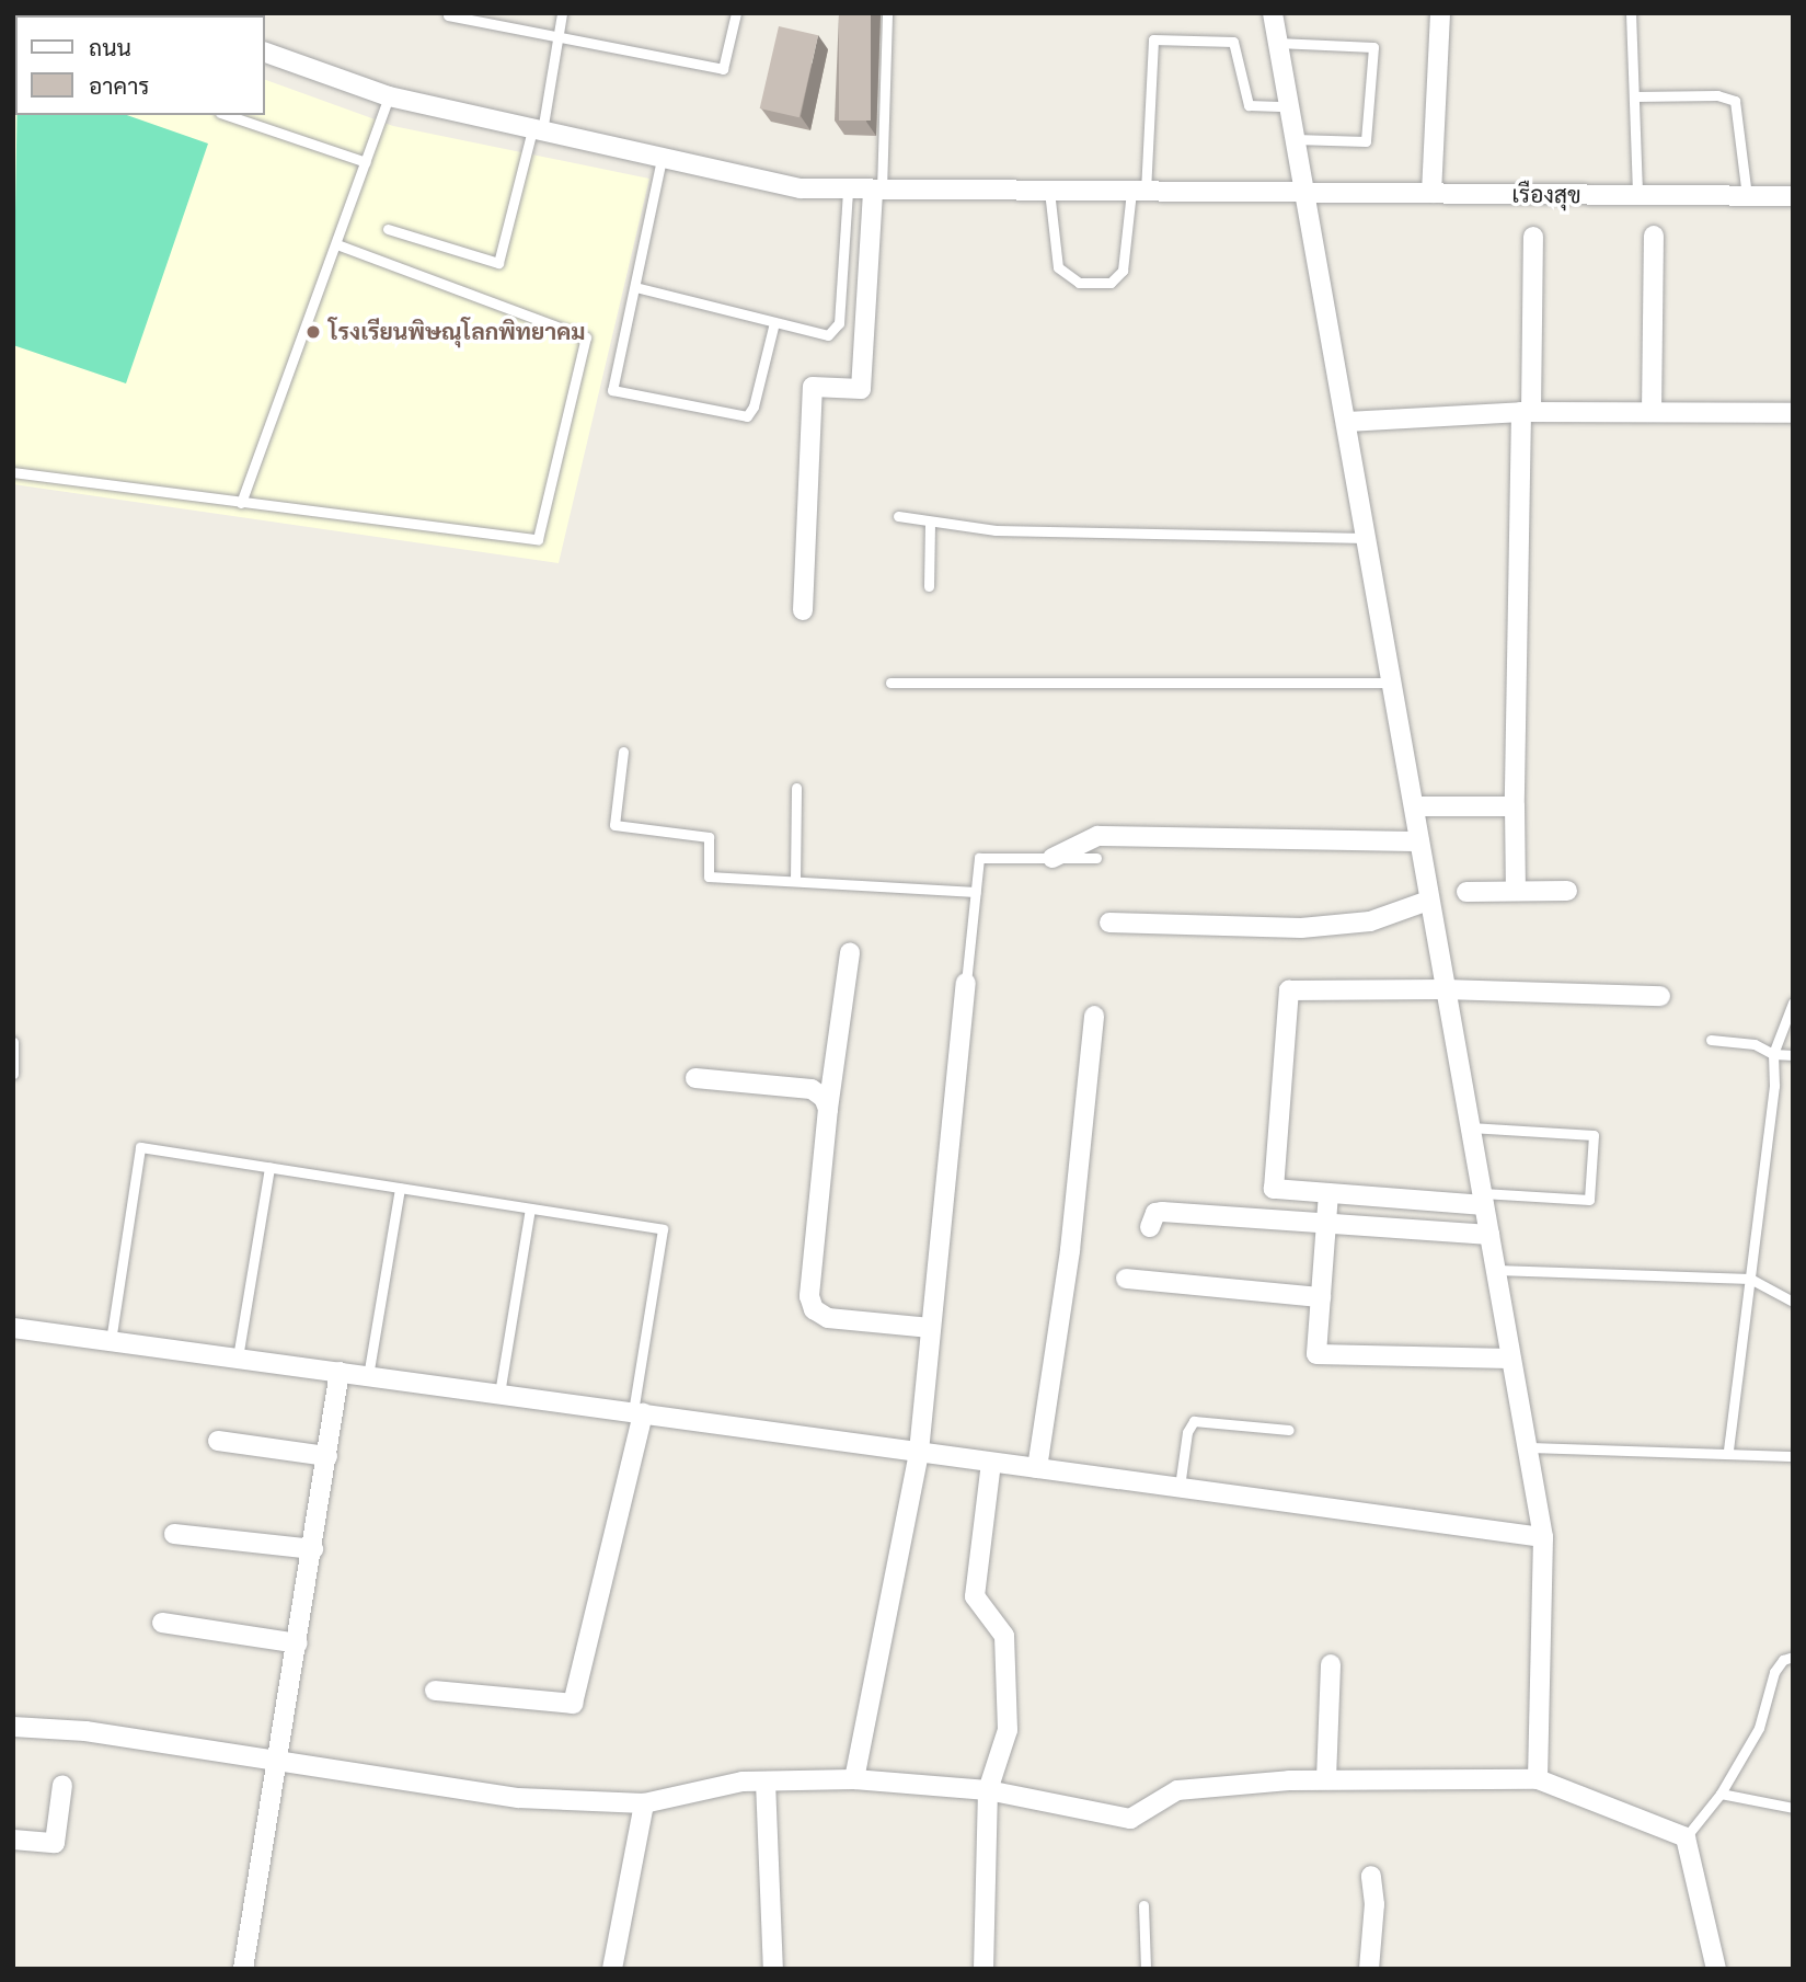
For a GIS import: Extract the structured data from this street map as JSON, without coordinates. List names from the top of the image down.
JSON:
{
  "streets": {
    "street": ["เรืองสุข"]
  },
  "places": ["โรงเรียนพิษณุโลกพิทยาคม"],
  "legend": ["ถนน", "อาคาร"]
}
